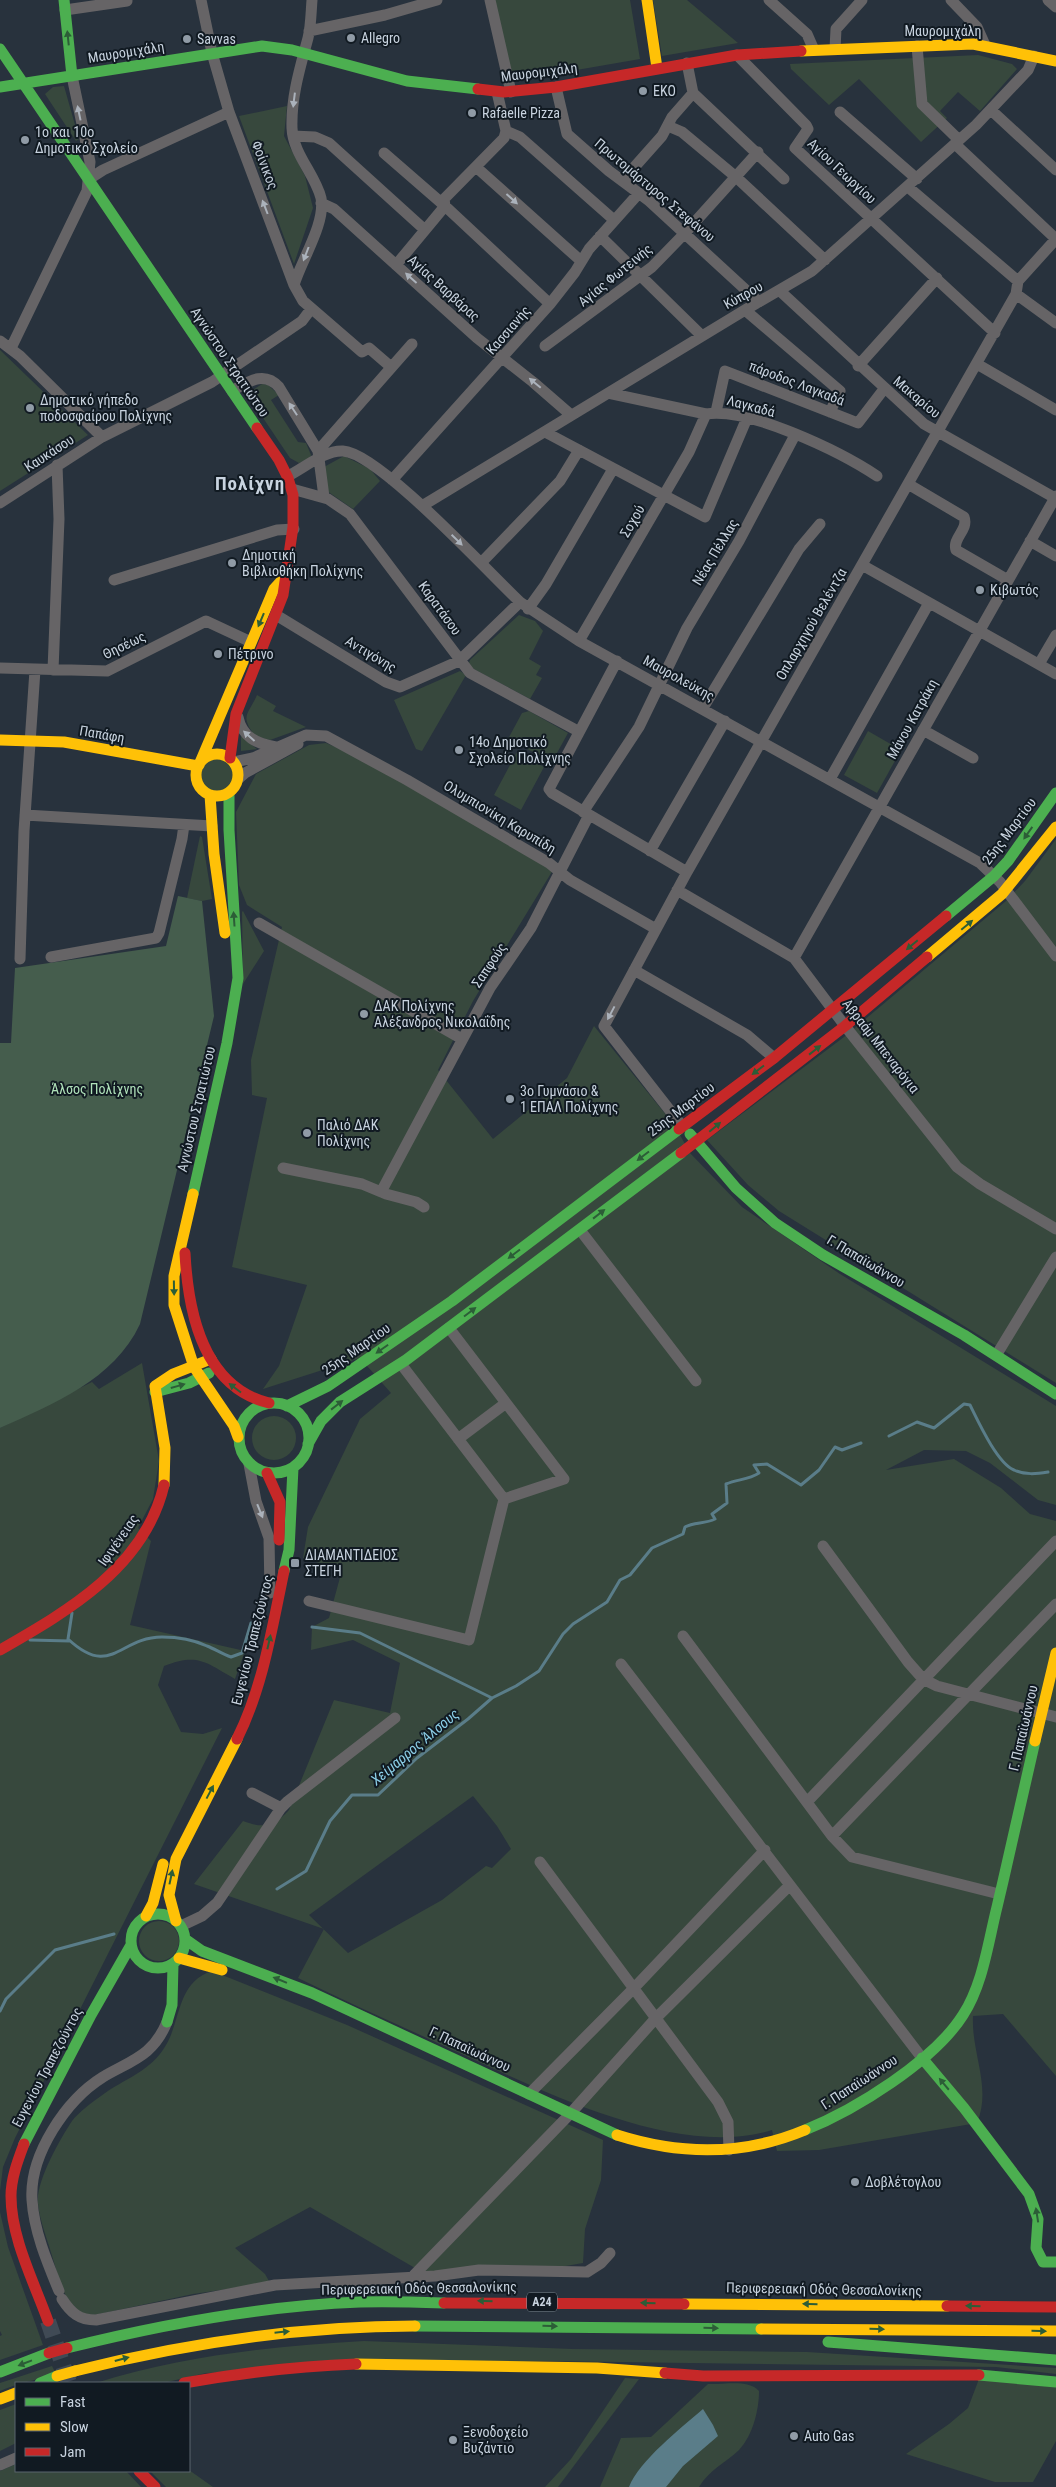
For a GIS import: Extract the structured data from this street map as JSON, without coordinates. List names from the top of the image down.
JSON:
{
  "streets": {
    "main road": [
      "Μαυρομιχάλη",
      "Αγνώστου Στρατιώτου",
      "Παπάφη",
      "25ης Μαρτίου",
      "Γ. Παπαϊωάννου",
      "Ιφιγένειας",
      "Ευγενίου Τραπεζούντος",
      "Περιφερειακή Οδός Θεσσαλονίκης",
      "Α24"
    ],
    "street": [
      "Φοίνικος",
      "Αγίου Γεωργίου",
      "Πρωτομάρτυρος Στεφάνου",
      "Αγίας Φωτεινής",
      "Αγίας Βαρβάρας",
      "Κύπρου",
      "Κασσιανής",
      "πάροδος Λαγκαδά",
      "Μακαρίου",
      "Λαγκαδά",
      "Καυκάσου",
      "Σοχού",
      "Νέας Πέλλας",
      "Καρατάσου",
      "Οπλαρχηγού Βελέντζα",
      "Θησέως",
      "Αντιγόνης",
      "Μαυρολεύκης",
      "Μάνου Κατράκη",
      "Ολυμπιονίκη Καρυπίδη",
      "Σαπφούς",
      "Αβραάμ Μπεναρόγια"
    ]
  },
  "crossings": [
    ["Μαυρομιχάλη", "Φοίνικος"],
    ["Μαυρομιχάλη", "Αγίου Γεωργίου"],
    ["Μαυρομιχάλη", "Πρωτομάρτυρος Στεφάνου"],
    ["Μαυρομιχάλη", "Κύπρου"],
    ["Μαυρομιχάλη", "Αγνώστου Στρατιώτου"],
    ["Φοίνικος", "Καυκάσου"],
    ["Αγίου Γεωργίου", "Κύπρου"],
    ["Πρωτομάρτυρος Στεφάνου", "Αγίας Φωτεινής"],
    ["Πρωτομάρτυρος Στεφάνου", "Κύπρου"],
    ["Πρωτομάρτυρος Στεφάνου", "Κασσιανής"],
    ["Αγίας Βαρβάρας", "Κύπρου"],
    ["Αγίας Βαρβάρας", "Κασσιανής"],
    ["Κύπρου", "Μακαρίου"],
    ["Κύπρου", "Λαγκαδά"],
    ["Κύπρου", "Μαυρολεύκης"],
    ["Κασσιανής", "Μαυρολεύκης"],
    ["Αγνώστου Στρατιώτου", "Καυκάσου"],
    ["Αγνώστου Στρατιώτου", "Καρατάσου"],
    ["Αγνώστου Στρατιώτου", "Θησέως"],
    ["Αγνώστου Στρατιώτου", "Αντιγόνης"],
    ["Αγνώστου Στρατιώτου", "Μαυρολεύκης"],
    ["Αγνώστου Στρατιώτου", "Παπάφη"],
    ["πάροδος Λαγκαδά", "Μακαρίου"],
    ["πάροδος Λαγκαδά", "Λαγκαδά"],
    ["πάροδος Λαγκαδά", "Σοχού"],
    ["Μακαρίου", "Οπλαρχηγού Βελέντζα"],
    ["Μακαρίου", "Μάνου Κατράκη"],
    ["Λαγκαδά", "Σοχού"],
    ["Λαγκαδά", "Νέας Πέλλας"],
    ["Σοχού", "Μαυρολεύκης"],
    ["Νέας Πέλλας", "Μαυρολεύκης"],
    ["Νέας Πέλλας", "Σαπφούς"],
    ["Καρατάσου", "Αντιγόνης"],
    ["Οπλαρχηγού Βελέντζα", "Μαυρολεύκης"],
    ["Οπλαρχηγού Βελέντζα", "Ολυμπιονίκη Καρυπίδη"],
    ["Οπλαρχηγού Βελέντζα", "25ης Μαρτίου"],
    ["Οπλαρχηγού Βελέντζα", "Αβραάμ Μπεναρόγια"],
    ["Οπλαρχηγού Βελέντζα", "Γ. Παπαϊωάννου"],
    ["Αντιγόνης", "Μαυρολεύκης"],
    ["Μαυρολεύκης", "Μάνου Κατράκη"],
    ["Μαυρολεύκης", "25ης Μαρτίου"],
    ["Μάνου Κατράκη", "Αβραάμ Μπεναρόγια"],
    ["Ολυμπιονίκη Καρυπίδη", "Σαπφούς"],
    ["25ης Μαρτίου", "Αβραάμ Μπεναρόγια"],
    ["25ης Μαρτίου", "Γ. Παπαϊωάννου"],
    ["25ης Μαρτίου", "Ευγενίου Τραπεζούντος"],
    ["Γ. Παπαϊωάννου", "Ευγενίου Τραπεζούντος"]
  ],
  "districts": ["Πολίχνη"],
  "water": ["Χείμαρρος Άλσους"],
  "parks": ["Άλσος Πολίχνης"],
  "places": {
    "other": [
      "Allegro",
      "Savvas",
      "EKO",
      "Rafaelle Pizza",
      "1ο και 10ο Δημοτικό Σχολείο",
      "Δημοτικό γήπεδο ποδοσφαίρου Πολίχνης",
      "Δημοτική Βιβλιοθήκη Πολίχνης",
      "Κιβωτός",
      "Πέτρινο",
      "14ο Δημοτικό Σχολείο Πολίχνης",
      "ΔΑΚ Πολίχνης Αλέξανδρος Νικολαΐδης",
      "3ο Γυμνάσιο & 1 ΕΠΑΛ Πολίχνης",
      "Παλιό ΔΑΚ Πολίχνης",
      "Δοβλέτογλου",
      "Auto Gas",
      "Ξενοδοχείο Βυζάντιο"
    ],
    "transit": ["ΔΙΑΜΑΝΤΙΔΕΙΟΣ ΣΤΕΓΗ"]
  },
  "legend": ["Fast", "Slow", "Jam"]
}
